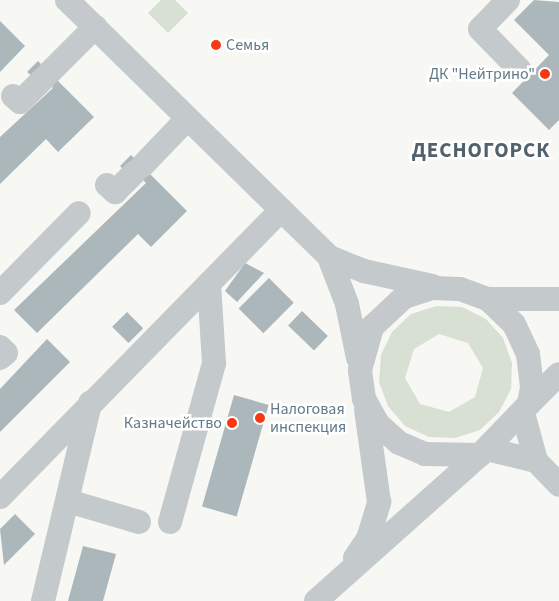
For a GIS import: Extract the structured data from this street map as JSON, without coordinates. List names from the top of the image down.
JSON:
{
  "districts": ["ДЕСНОГОРСК"],
  "places": [
    "Семья",
    "ДК \"Нейтрино\"",
    "Налоговая инспекция",
    "Казначейство"
  ]
}
